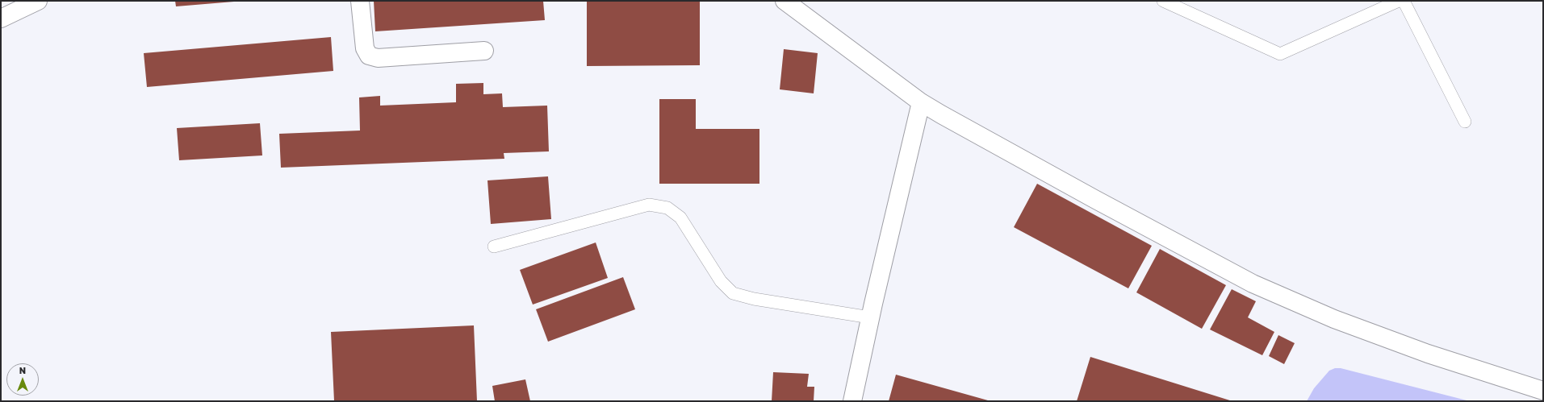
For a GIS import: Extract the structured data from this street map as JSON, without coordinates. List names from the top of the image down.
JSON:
{
  "north": "top"
}
